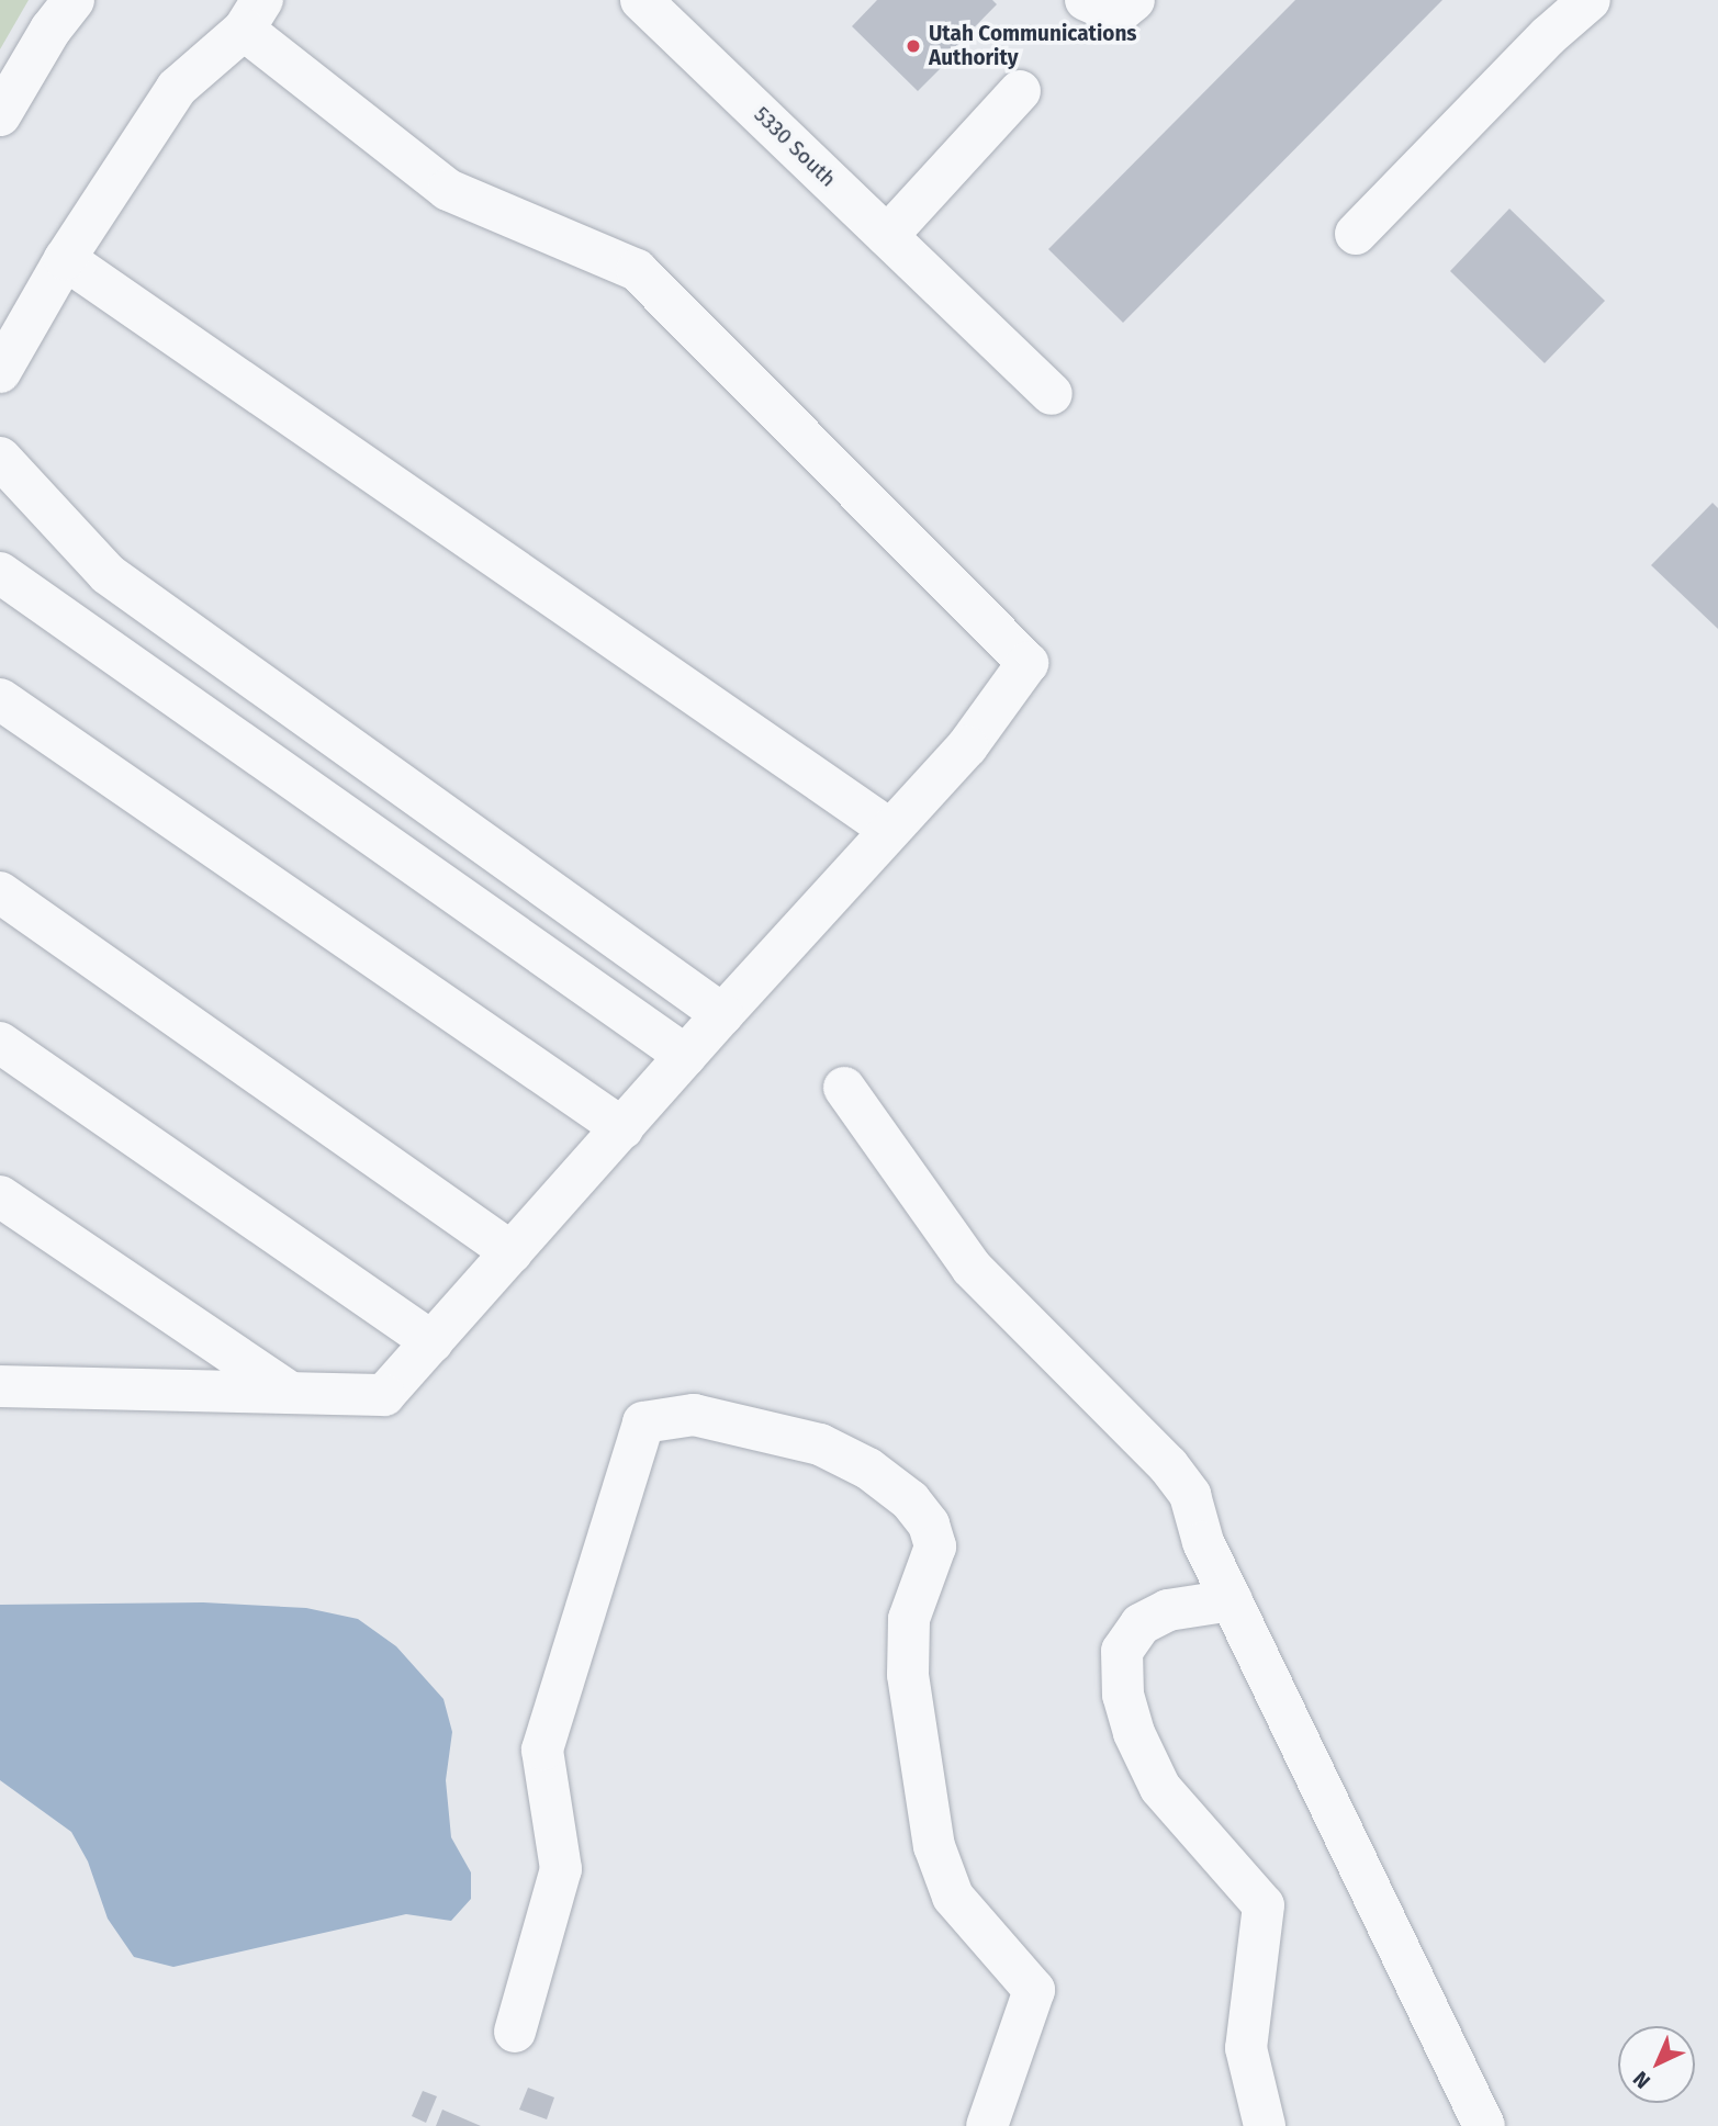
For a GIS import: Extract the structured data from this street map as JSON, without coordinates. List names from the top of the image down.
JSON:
{
  "streets": {
    "street": ["5330 South"]
  },
  "places": ["Utah Communications Authority"],
  "north": "bottom left"
}
